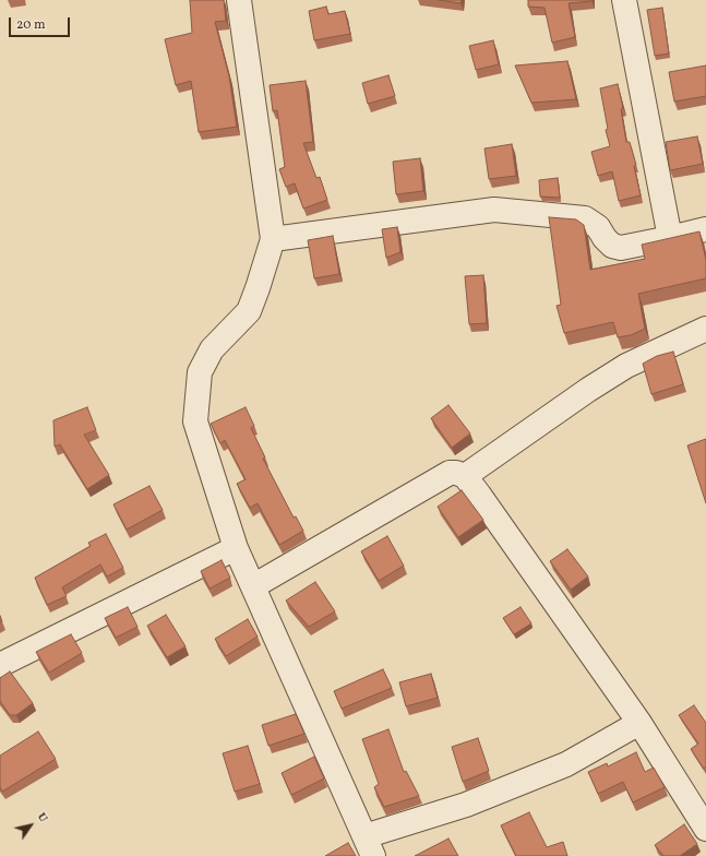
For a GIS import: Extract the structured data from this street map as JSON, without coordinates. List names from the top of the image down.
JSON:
{
  "scale_bar": "20 m",
  "north": "top right"
}
